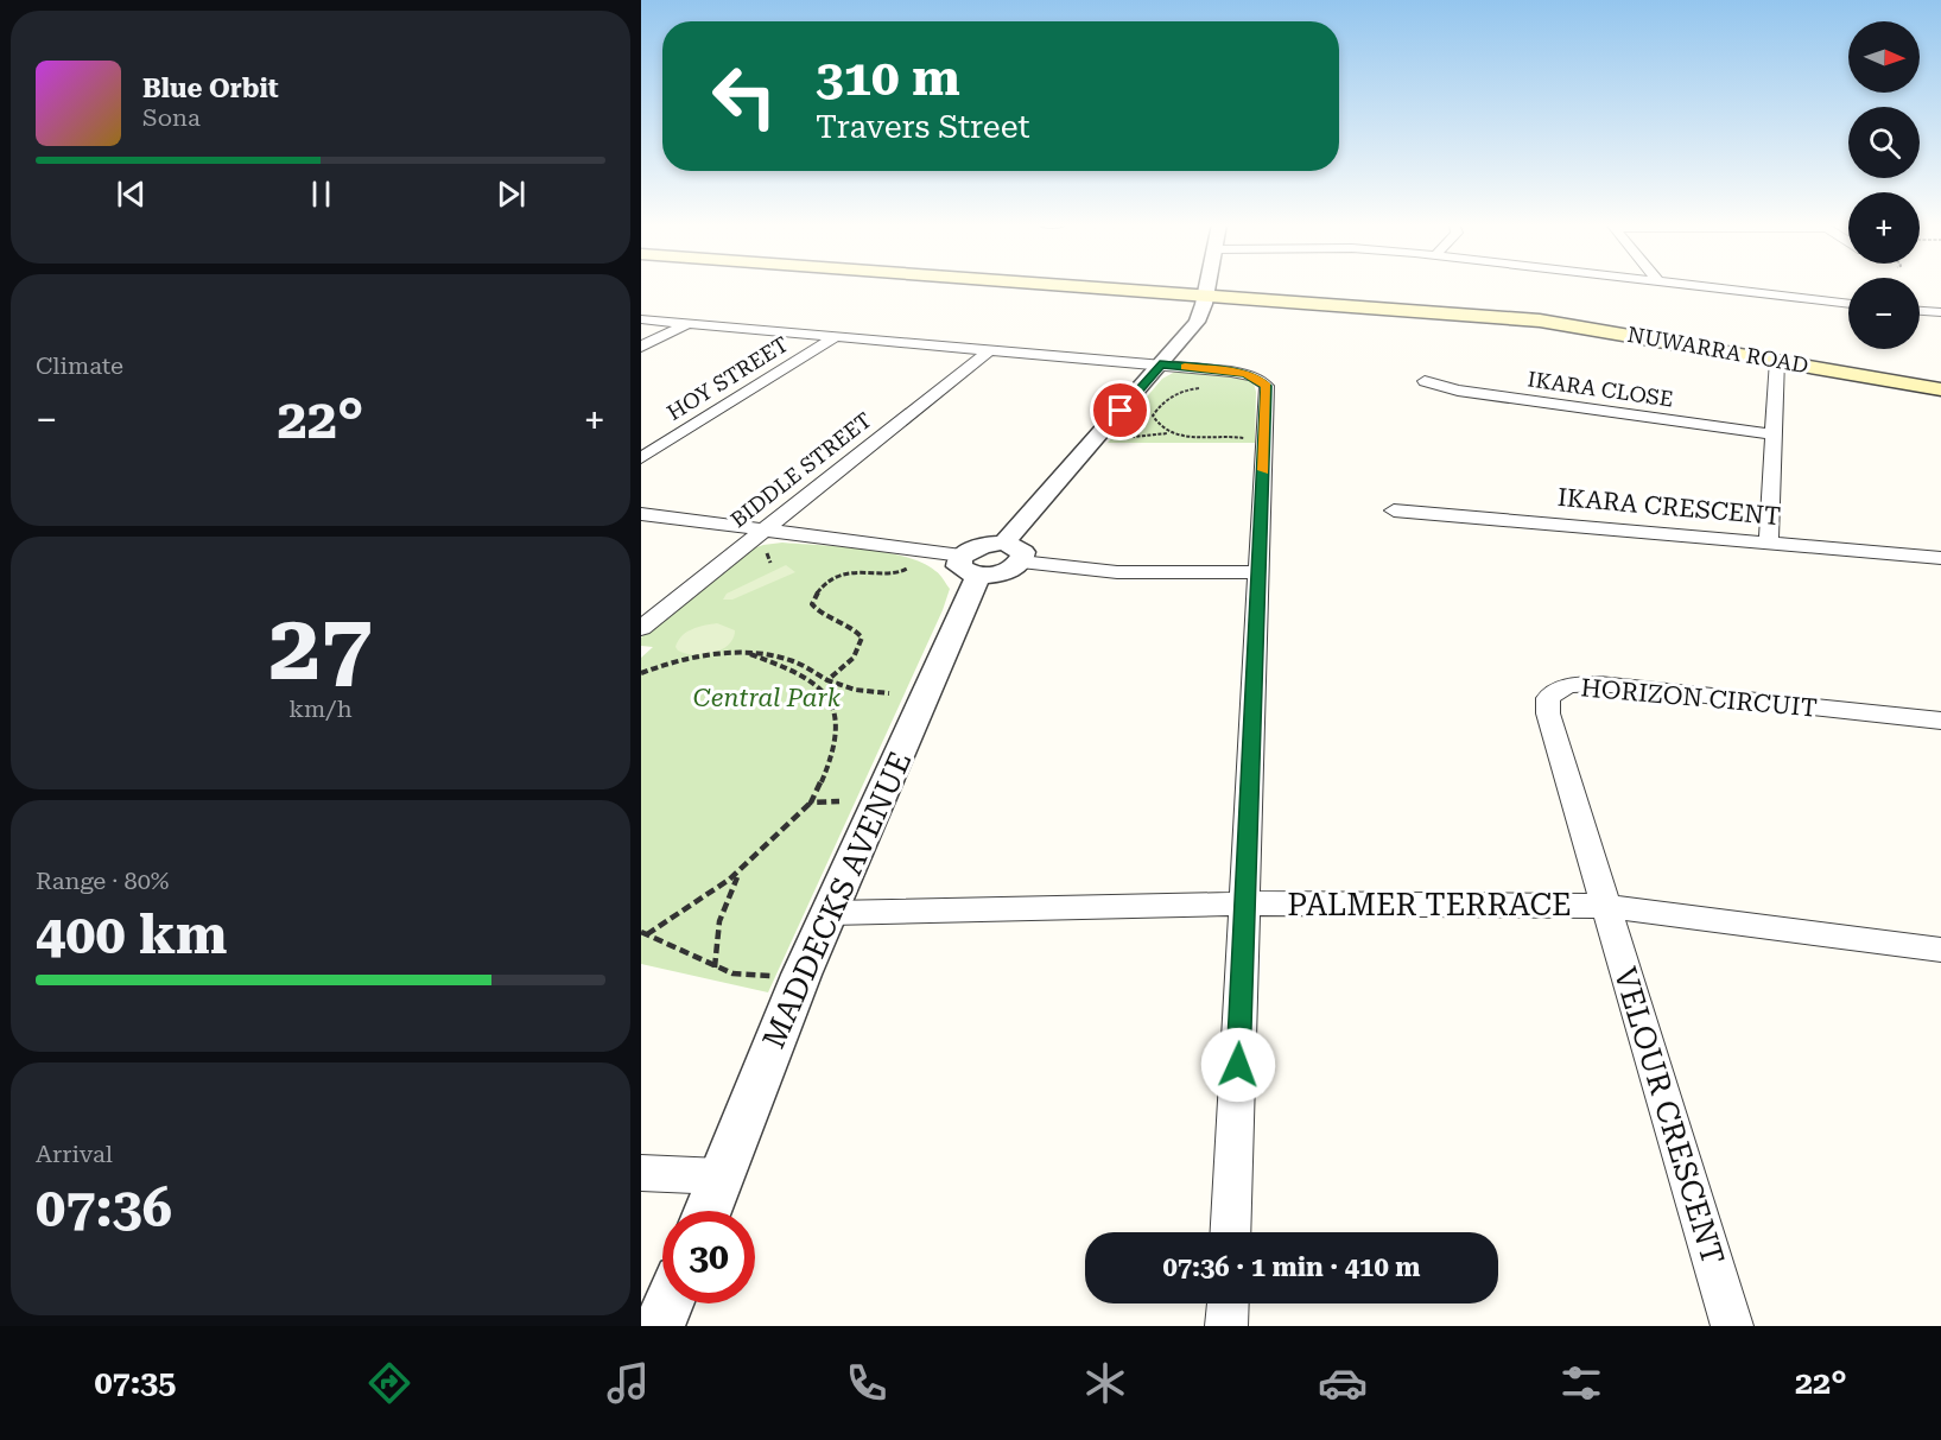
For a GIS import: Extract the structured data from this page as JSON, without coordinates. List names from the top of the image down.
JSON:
{
  "streets": {
    "main road": ["NUWARRA ROAD"],
    "street": [
      "HOY STREET",
      "IKARA CLOSE",
      "BIDDLE STREET",
      "IKARA CRESCENT",
      "HORIZON CIRCUIT",
      "MADDECKS AVENUE",
      "PALMER TERRACE",
      "VELOUR CRESCENT"
    ]
  },
  "crossings": [
    ["HORIZON CIRCUIT", "PALMER TERRACE"],
    ["HORIZON CIRCUIT", "VELOUR CRESCENT"],
    ["MADDECKS AVENUE", "PALMER TERRACE"],
    ["PALMER TERRACE", "VELOUR CRESCENT"]
  ],
  "parks": ["Central Park"],
  "north": "right",
  "page": {
    "map_buttons": ["+", "−"],
    "turn": ["310 m", "Travers Street"],
    "song": ["Blue Orbit", "Sona"],
    "tile": [
      "Climate",
      ["27", "km/h"],
      ["Range · 80%", "400 km"],
      ["Arrival", "07:36"]
    ],
    "heat": ["−", "22°", "+"],
    "limit": "30",
    "trip": "07:36 · 1 min · 410 m",
    "tabs": ["07:35", "22°"]
  }
}
